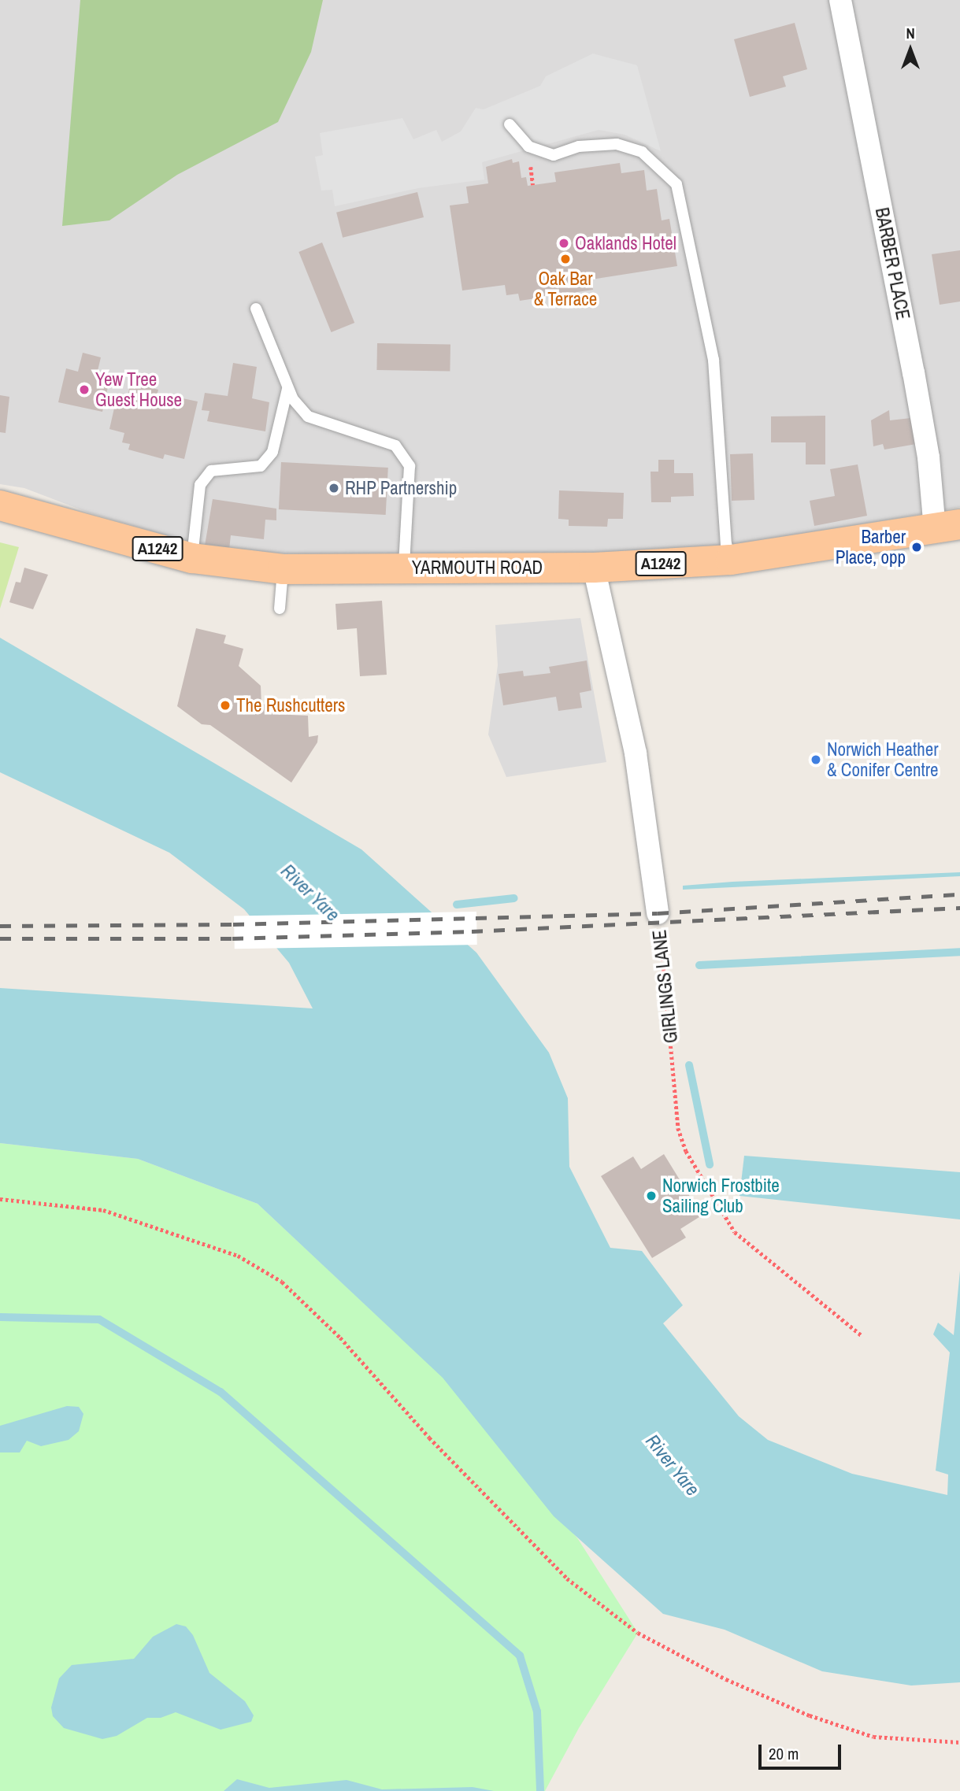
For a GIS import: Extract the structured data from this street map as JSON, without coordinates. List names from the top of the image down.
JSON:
{
  "streets": {
    "main road": ["A1242", "YARMOUTH ROAD"],
    "street": ["BARBER PLACE", "GIRLINGS LANE"]
  },
  "crossings": [
    ["BARBER PLACE", "YARMOUTH ROAD"],
    ["YARMOUTH ROAD", "GIRLINGS LANE"]
  ],
  "water": ["River Yare"],
  "places": [
    "Oaklands Hotel",
    "Oak Bar & Terrace",
    "Yew Tree Guest House",
    "RHP Partnership",
    "Barber Place, opp",
    "The Rushcutters",
    "Norwich Heather & Conifer Centre",
    "Norwich Frostbite Sailing Club"
  ],
  "scale_bar": "20 m",
  "north": "top"
}
